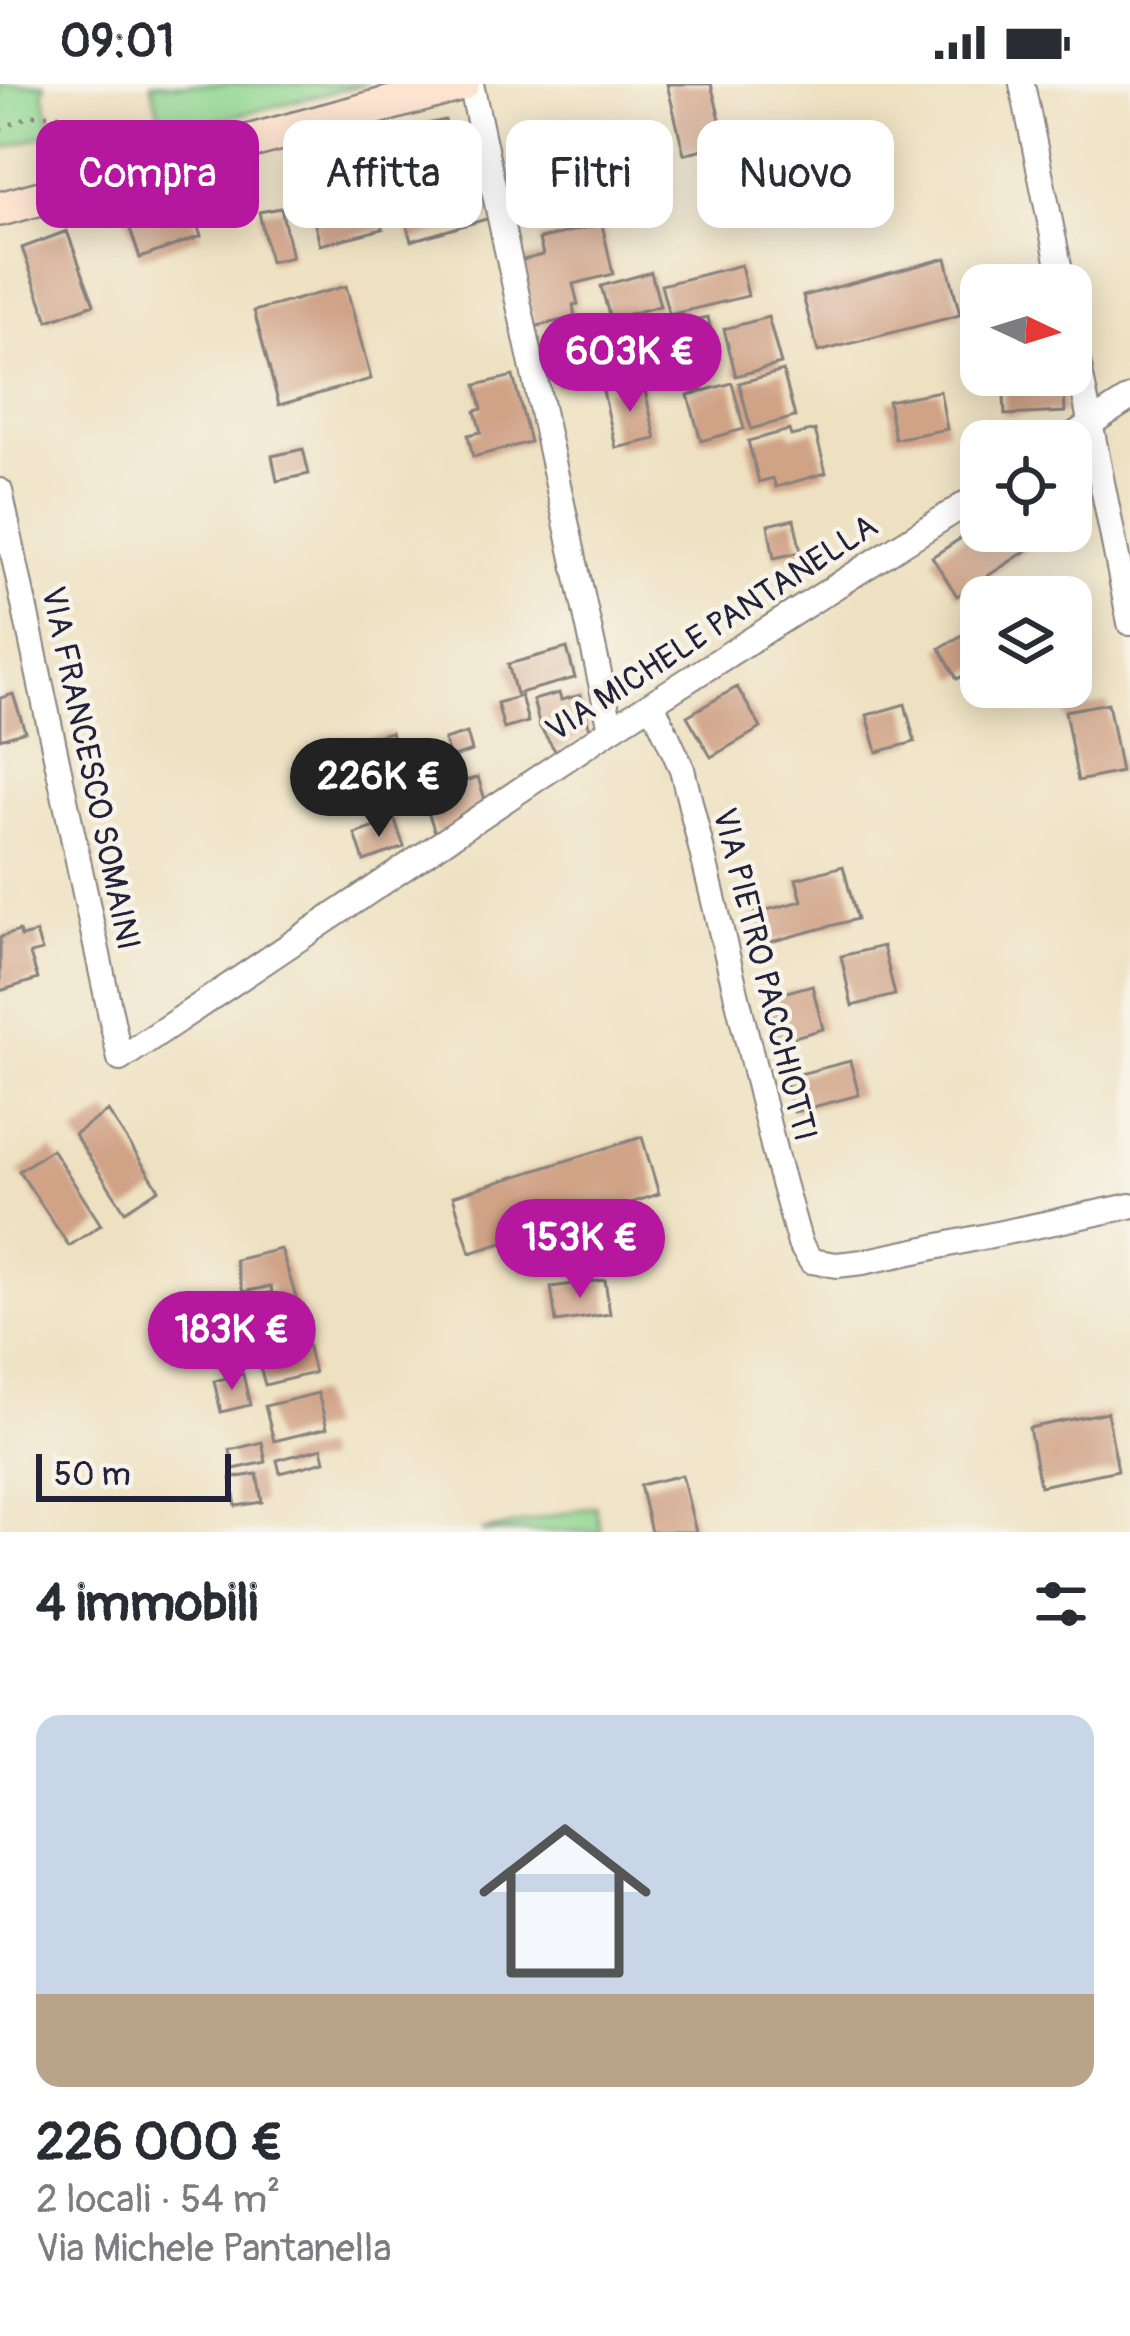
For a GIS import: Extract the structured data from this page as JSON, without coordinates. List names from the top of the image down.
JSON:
{
  "streets": {
    "street": ["VIA MICHELE PANTANELLA", "VIA FRANCESCO SOMAINI", "VIA PIETRO PACCHIOTTI"]
  },
  "crossings": [
    ["VIA MICHELE PANTANELLA", "VIA FRANCESCO SOMAINI"],
    ["VIA MICHELE PANTANELLA", "VIA PIETRO PACCHIOTTI"]
  ],
  "scale_bar": "50 m",
  "north": "right",
  "page": {
    "status": "09:01",
    "chip": [
      "Compra",
      "Affitta",
      "Filtri",
      "Nuovo"
    ],
    "price": [
      "603K €",
      "226K €",
      "153K €",
      "183K €"
    ],
    "scale": "50 m",
    "heading": "4 immobili",
    "list": [
      {
        "name": "226 000 €",
        "note": "2 locali · 54 m² · Via Michele Pantanella"
      }
    ]
  }
}
